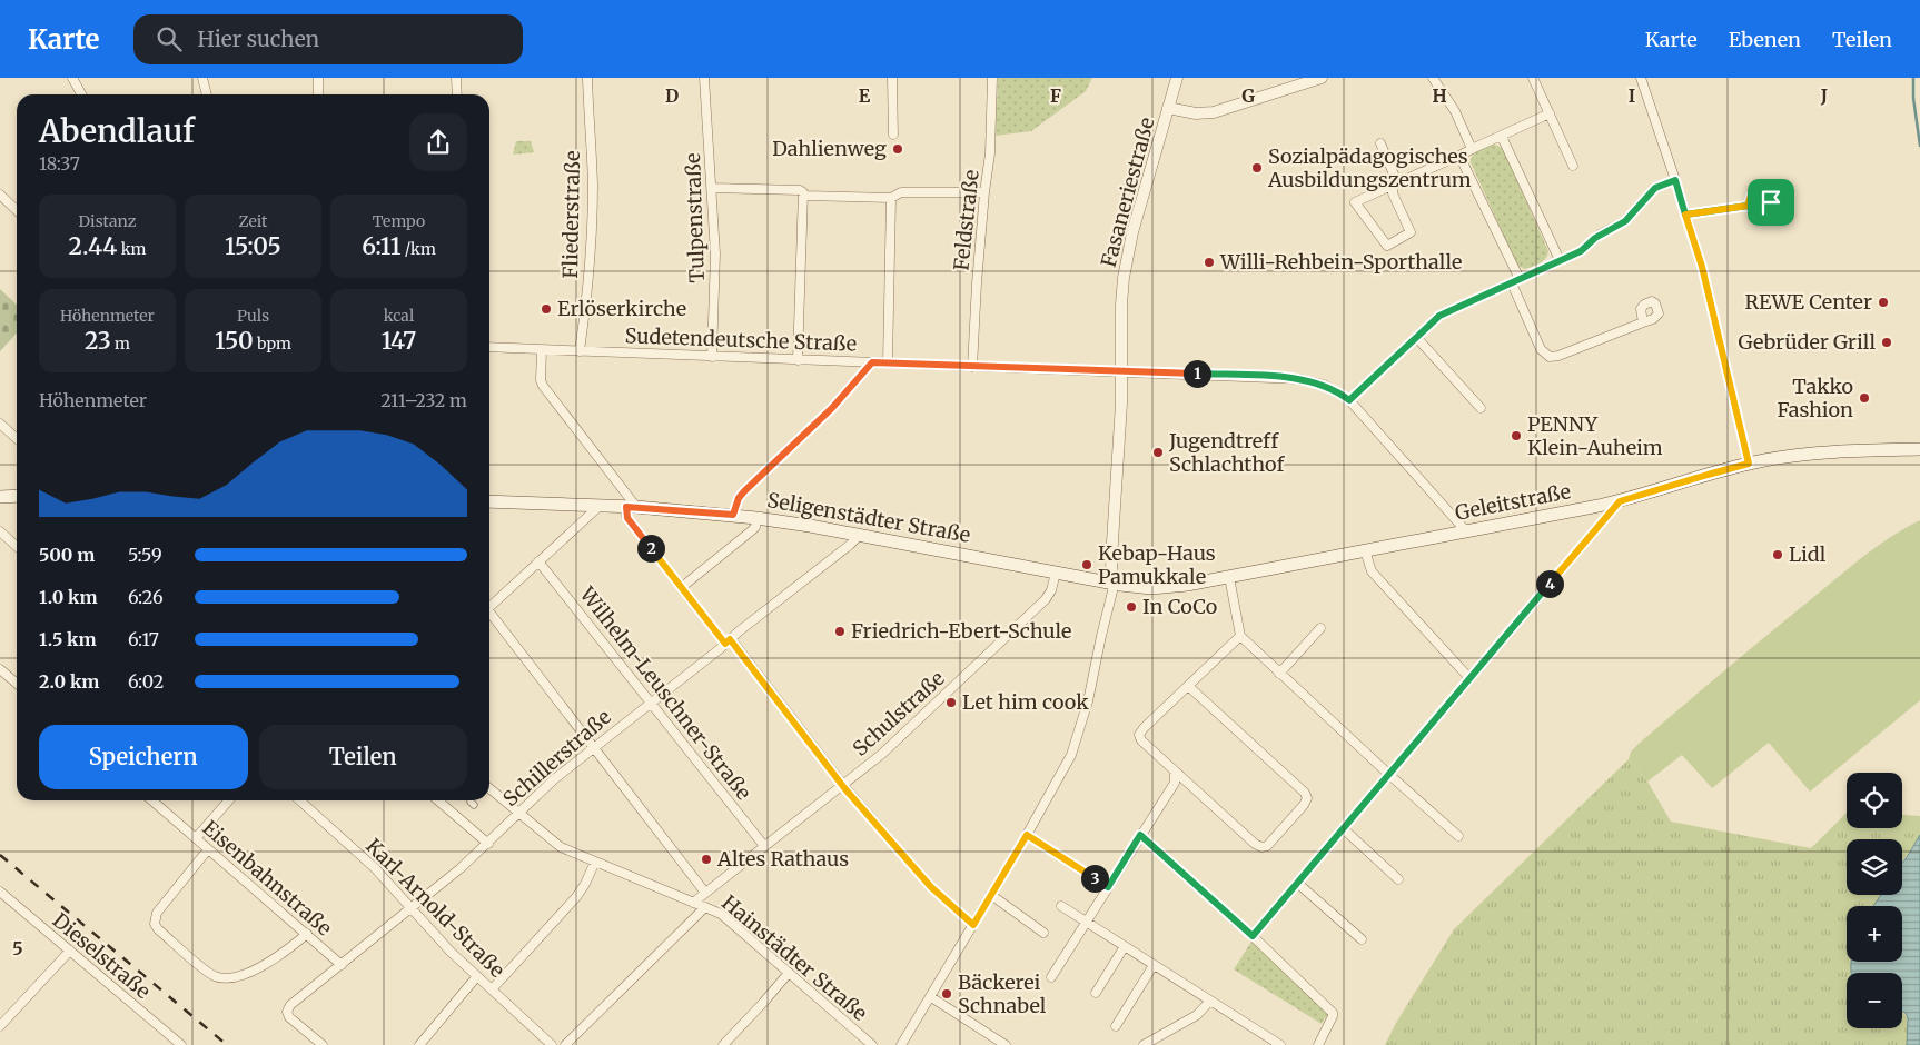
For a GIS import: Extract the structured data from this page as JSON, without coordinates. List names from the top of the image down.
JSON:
{
  "streets": {
    "main road": ["Geleitstraße", "Seligenstädter Straße"],
    "street": [
      "Fasaneriestraße",
      "Fliederstraße",
      "Tulpenstraße",
      "Feldstraße",
      "Sudetendeutsche Straße",
      "Wilhelm-Leuschner-Straße",
      "Schulstraße",
      "Schillerstraße",
      "Eisenbahnstraße",
      "Karl-Arnold-Straße",
      "Dieselstraße",
      "Hainstädter Straße"
    ]
  },
  "crossings": [
    ["Fasaneriestraße", "Sudetendeutsche Straße"],
    ["Fasaneriestraße", "Geleitstraße"],
    ["Fasaneriestraße", "Seligenstädter Straße"],
    ["Fliederstraße", "Sudetendeutsche Straße"],
    ["Tulpenstraße", "Sudetendeutsche Straße"],
    ["Feldstraße", "Sudetendeutsche Straße"],
    ["Sudetendeutsche Straße", "Geleitstraße"],
    ["Geleitstraße", "Seligenstädter Straße"],
    ["Seligenstädter Straße", "Schulstraße"],
    ["Seligenstädter Straße", "Schillerstraße"],
    ["Wilhelm-Leuschner-Straße", "Schulstraße"],
    ["Wilhelm-Leuschner-Straße", "Schillerstraße"],
    ["Schulstraße", "Hainstädter Straße"],
    ["Schillerstraße", "Eisenbahnstraße"],
    ["Schillerstraße", "Karl-Arnold-Straße"],
    ["Schillerstraße", "Hainstädter Straße"]
  ],
  "places": [
    "Dahlienweg",
    "Sozialpädagogisches Ausbildungszentrum",
    "Willi-Rehbein-Sporthalle",
    "REWE Center",
    "Erlöserkirche",
    "Gebrüder Grill",
    "Takko Fashion",
    "PENNY Klein-Auheim",
    "Jugendtreff Schlachthof",
    "Lidl",
    "Kebap-Haus Pamukkale",
    "In CoCo",
    "Friedrich-Ebert-Schule",
    "Let him cook",
    "Altes Rathaus",
    "Bäckerei Schnabel"
  ],
  "page": {
    "header": "Karte",
    "search": "Hier suchen",
    "nav": ["Karte", "Ebenen", "Teilen"],
    "heading": ["Abendlauf", "18:37"],
    "stats": [
      ["Distanz", "2.44 km"],
      ["Zeit", "15:05"],
      ["Tempo", "6:11 /km"],
      ["Höhenmeter", "23 m"],
      ["Puls", "150 bpm"],
      ["kcal", "147"]
    ],
    "pins": [
      "1",
      "2",
      "4",
      "3"
    ],
    "chart": ["Höhenmeter", "211–232 m"],
    "list": [
      {
        "name": "500 m",
        "note": "5:59"
      },
      {
        "name": "1.0 km",
        "note": "6:26"
      },
      {
        "name": "1.5 km",
        "note": "6:17"
      },
      {
        "name": "2.0 km",
        "note": "6:02"
      }
    ],
    "buttons": ["Speichern", "Teilen"],
    "map_buttons": ["+", "−"]
  },
  "grid": {
    "columns": [
      "D",
      "E",
      "F",
      "G",
      "H",
      "I",
      "J"
    ],
    "rows": ["5"]
  }
}
